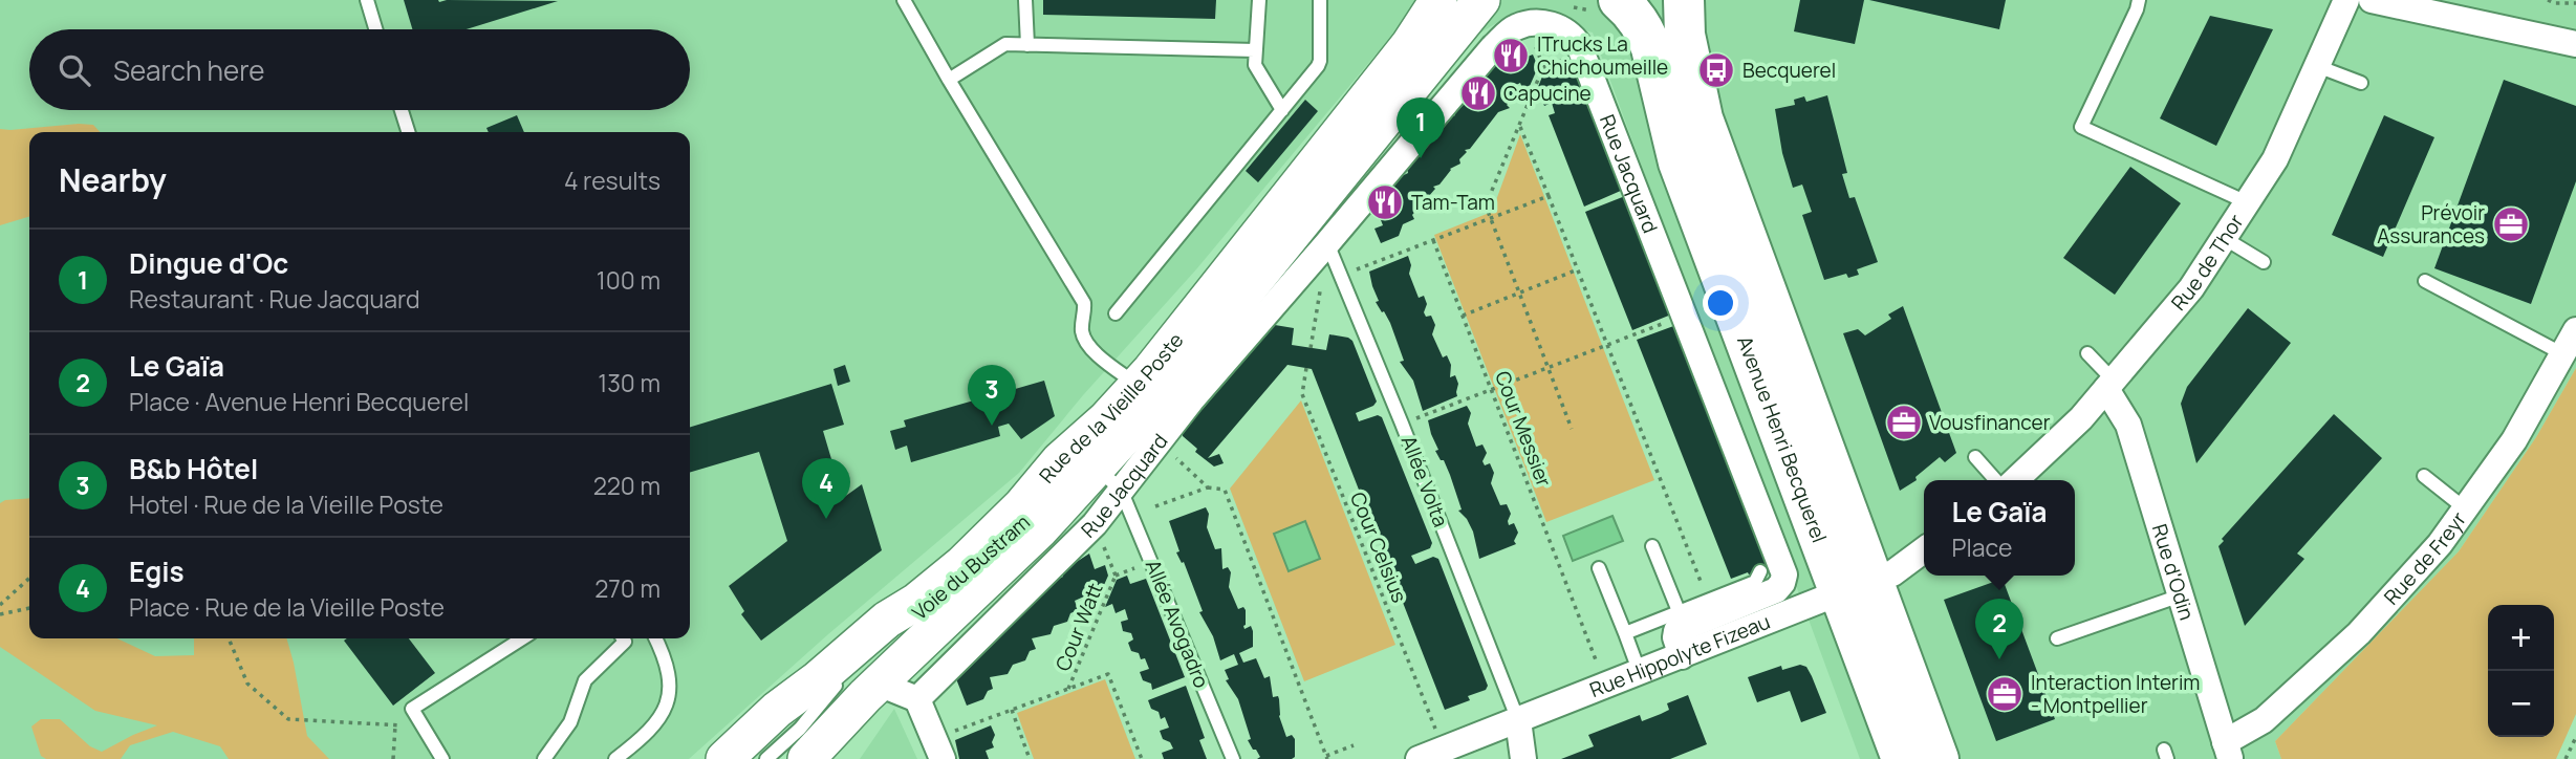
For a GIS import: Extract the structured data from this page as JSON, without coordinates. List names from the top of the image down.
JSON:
{
  "streets": {
    "main road": ["Rue de la Vieille Poste", "Avenue Henri Becquerel"],
    "street": [
      "Rue Jacquard",
      "Rue de Thor",
      "Rue de Freyr",
      "Rue d'Odin",
      "Rue Hippolyte Fizeau"
    ],
    "lane": ["Allée Volta", "Voie du Bustram", "Allée Avogadro"],
    "path": ["Cour Messier", "Cour Celsius", "Cour Watt"]
  },
  "crossings": [
    ["Rue Jacquard", "Rue de la Vieille Poste"],
    ["Rue Jacquard", "Allée Volta"],
    ["Rue Jacquard", "Allée Avogadro"],
    ["Rue Jacquard", "Rue Hippolyte Fizeau"],
    ["Rue de Thor", "Rue d'Odin"],
    ["Rue de la Vieille Poste", "Allée Avogadro"],
    ["Cour Messier", "Rue Hippolyte Fizeau"],
    ["Avenue Henri Becquerel", "Rue Hippolyte Fizeau"],
    ["Allée Volta", "Rue Hippolyte Fizeau"],
    ["Rue de Freyr", "Rue d'Odin"]
  ],
  "places": {
    "restaurant": ["ITrucks La Chichoumeille", "Capucine", "Tam-Tam"],
    "bus stop": ["Becquerel"],
    "office": ["Prévoir Assurances", "Vousfinancer", "Interaction Interim - Montpellier"]
  },
  "page": {
    "search": "Search here",
    "pins": [
      "1",
      "3",
      "4",
      "2"
    ],
    "heading": ["Nearby", "4 results"],
    "list": [
      {
        "mark": "1",
        "name": "Dingue d'Oc",
        "note": "Restaurant · Rue Jacquard",
        "value": "100 m"
      },
      {
        "mark": "2",
        "name": "Le Gaïa",
        "note": "Place · Avenue Henri Becquerel",
        "value": "130 m"
      },
      {
        "mark": "3",
        "name": "B&b Hôtel",
        "note": "Hotel · Rue de la Vieille Poste",
        "value": "220 m"
      },
      {
        "mark": "4",
        "name": "Egis",
        "note": "Place · Rue de la Vieille Poste",
        "value": "270 m"
      }
    ],
    "popup": ["Le Gaïa", "Place"],
    "map_buttons": ["+", "−"]
  }
}
